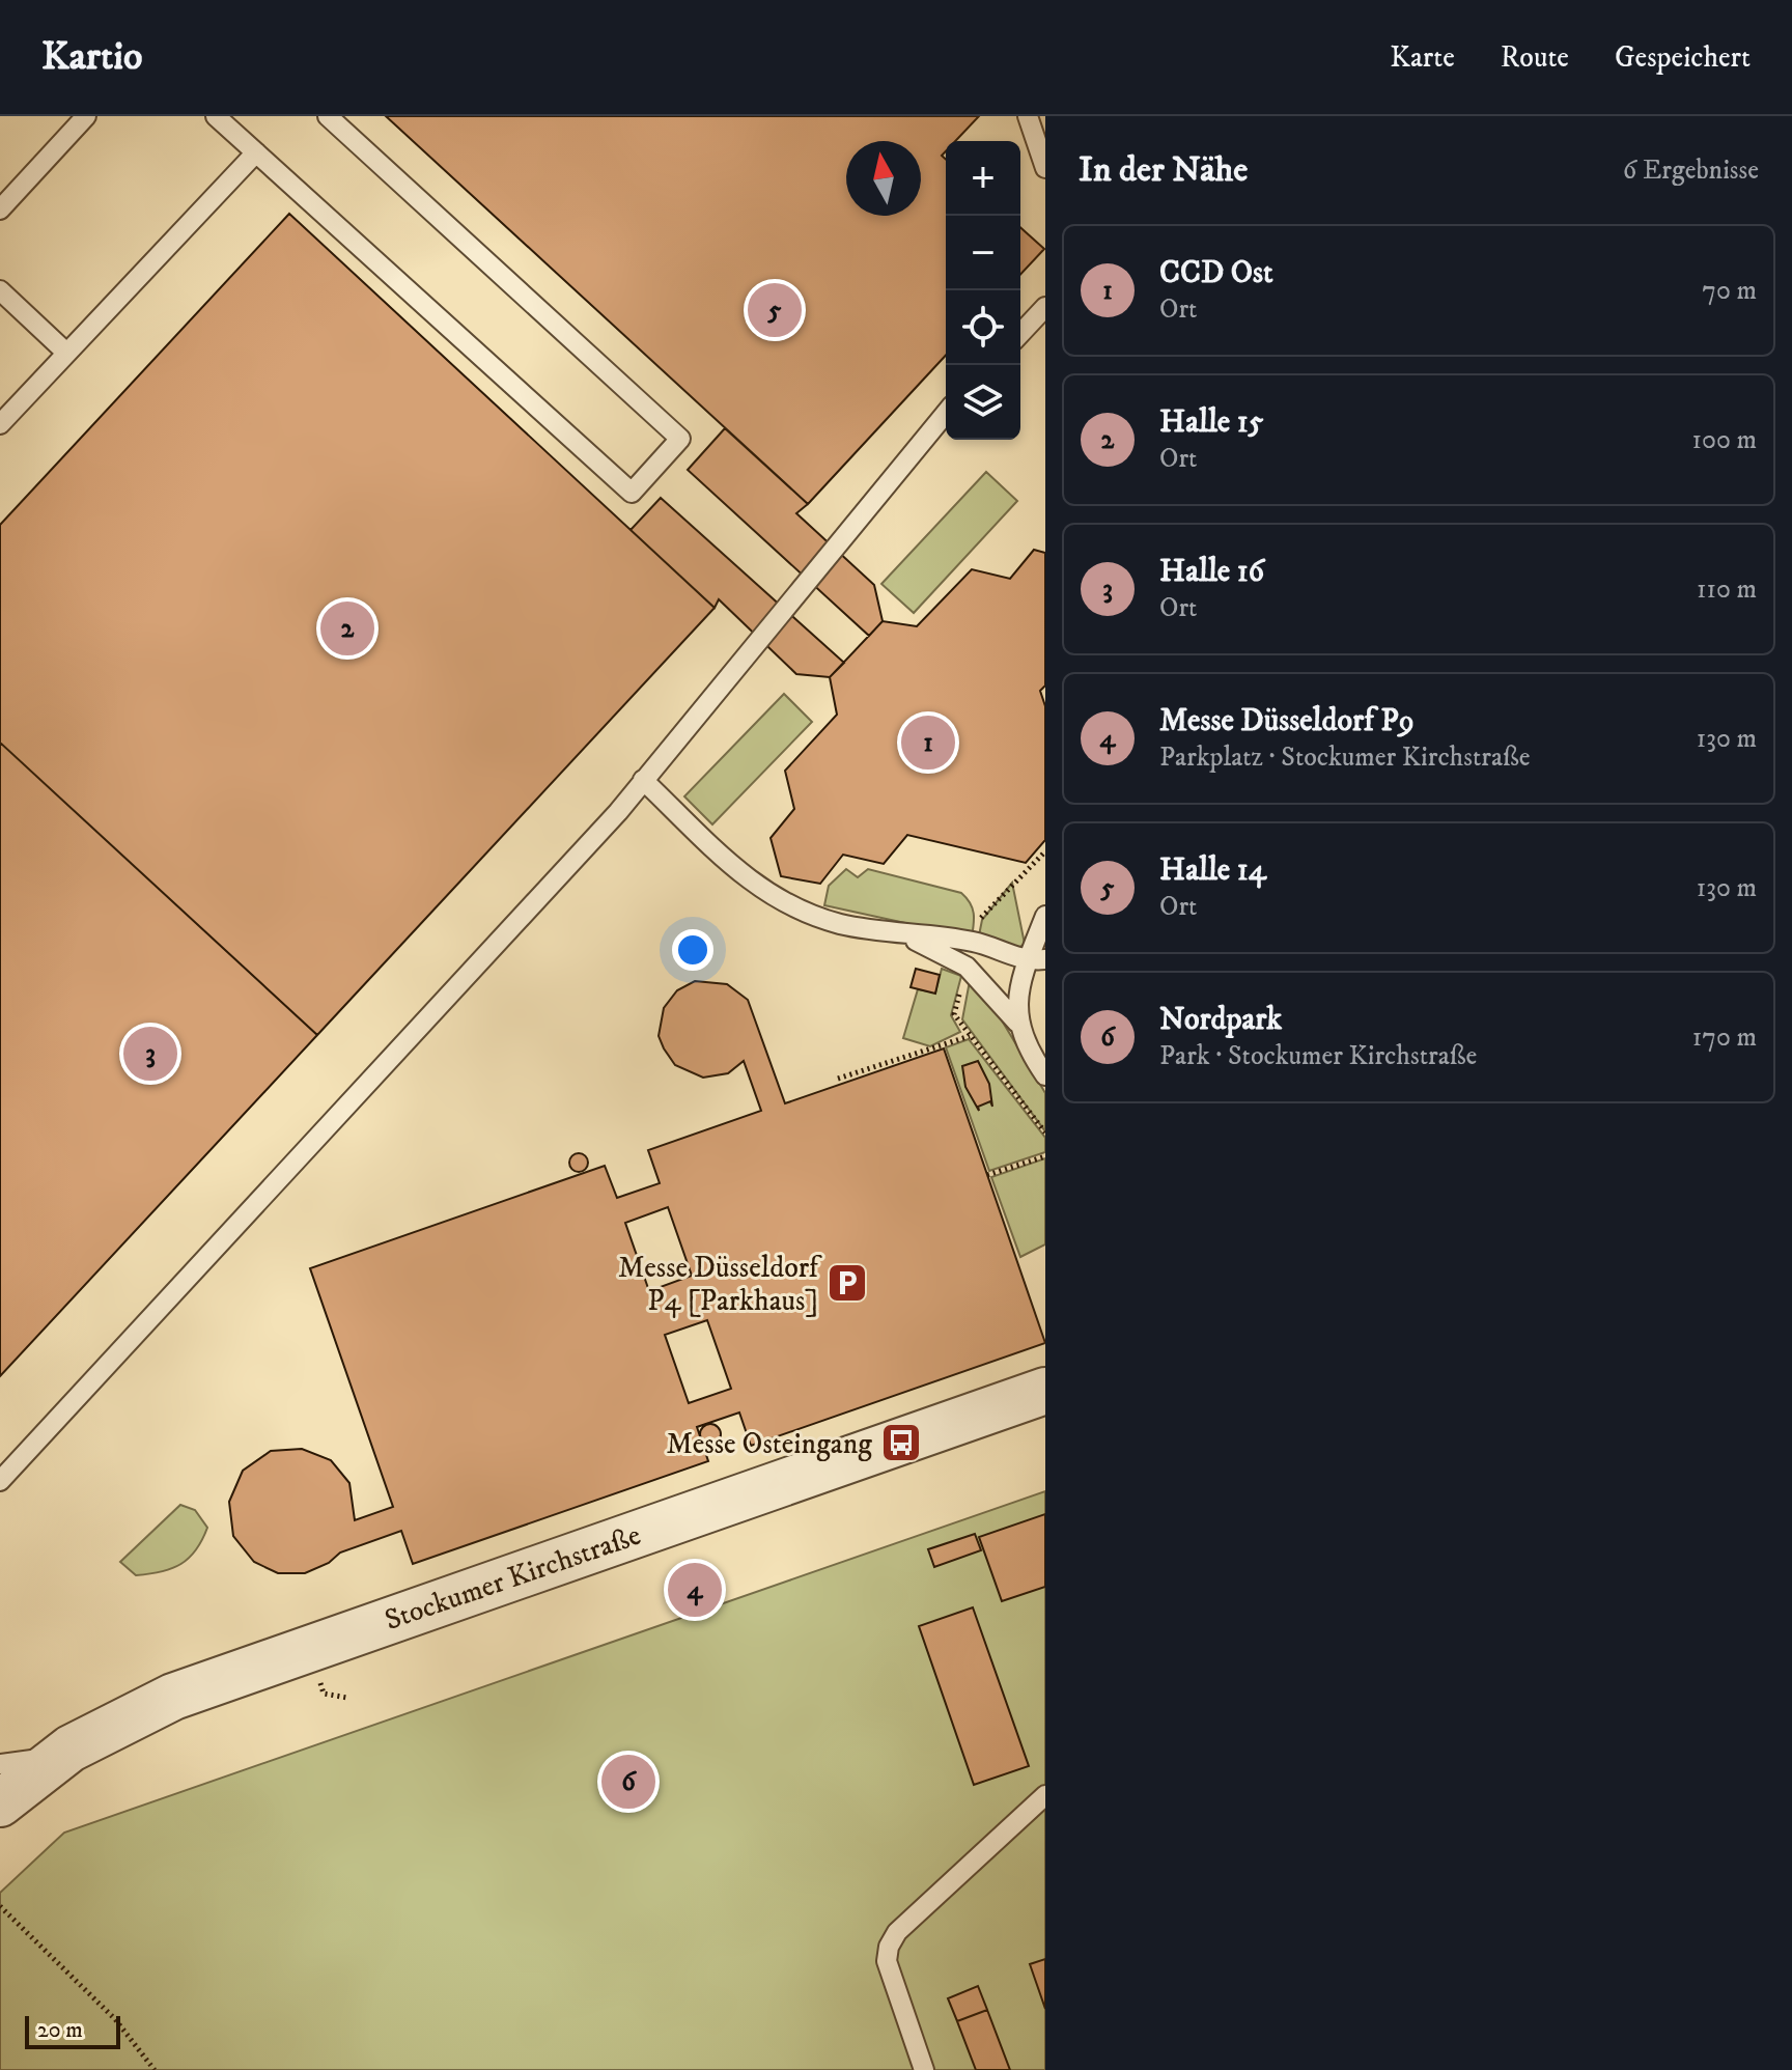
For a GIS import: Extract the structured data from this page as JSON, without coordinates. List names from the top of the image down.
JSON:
{
  "streets": {
    "street": ["Stockumer Kirchstraße"]
  },
  "places": {
    "parking": ["Messe Düsseldorf P4 [Parkhaus]"],
    "bus stop": ["Messe Osteingang"]
  },
  "scale_bar": "20 m",
  "north": "top",
  "page": {
    "header": "Kartio",
    "nav": ["Karte", "Route", "Gespeichert"],
    "heading": ["In der Nähe", "6 Ergebnisse"],
    "map_buttons": ["+", "−"],
    "list": [
      {
        "mark": "1",
        "name": "CCD Ost",
        "note": "Ort",
        "value": "70 m"
      },
      {
        "mark": "2",
        "name": "Halle 15",
        "note": "Ort",
        "value": "100 m"
      },
      {
        "mark": "3",
        "name": "Halle 16",
        "note": "Ort",
        "value": "110 m"
      },
      {
        "mark": "4",
        "name": "Messe Düsseldorf P9",
        "note": "Parkplatz · Stockumer Kirchstraße",
        "value": "130 m"
      },
      {
        "mark": "5",
        "name": "Halle 14",
        "note": "Ort",
        "value": "130 m"
      },
      {
        "mark": "6",
        "name": "Nordpark",
        "note": "Park · Stockumer Kirchstraße",
        "value": "170 m"
      }
    ],
    "pins": [
      "5",
      "2",
      "1",
      "3",
      "4",
      "6"
    ],
    "scale": "20 m"
  }
}
